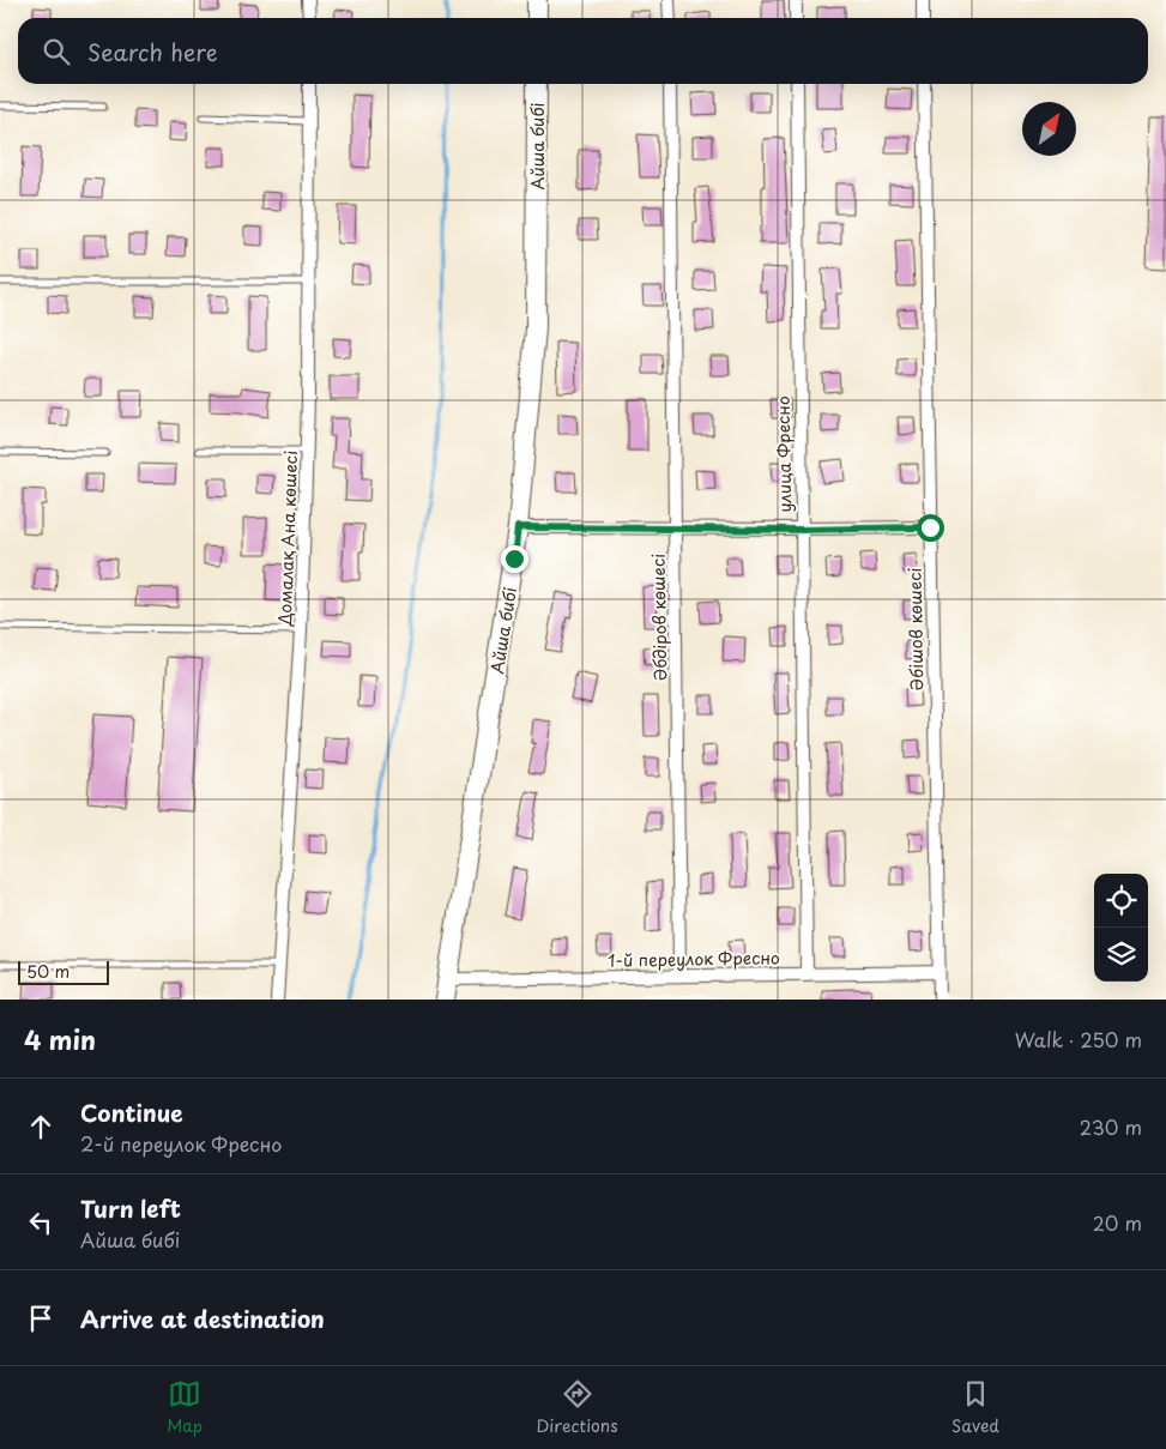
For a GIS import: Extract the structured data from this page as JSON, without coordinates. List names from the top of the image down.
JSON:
{
  "streets": {
    "main road": ["Айша бибі"],
    "street": [
      "улица Фресно",
      "Домалақ Ана көшесі",
      "Әбдіров көшесі",
      "Әбішов көшесі",
      "1-й переулок Фресно"
    ]
  },
  "crossings": [
    ["Айша бибі", "1-й переулок Фресно"],
    ["улица Фресно", "1-й переулок Фресно"],
    ["Әбдіров көшесі", "1-й переулок Фресно"],
    ["Әбішов көшесі", "1-й переулок Фресно"]
  ],
  "scale_bar": "50 m",
  "north": "top right",
  "page": {
    "search": "Search here",
    "scale": "50 m",
    "heading": ["4 min", "Walk · 250 m"],
    "list": [
      ["Continue", "2-й переулок Фресно", "230 m"],
      ["Turn left", "Айша бибі", "20 m"],
      "Arrive at destination"
    ],
    "nav": ["Map", "Directions", "Saved"]
  }
}
